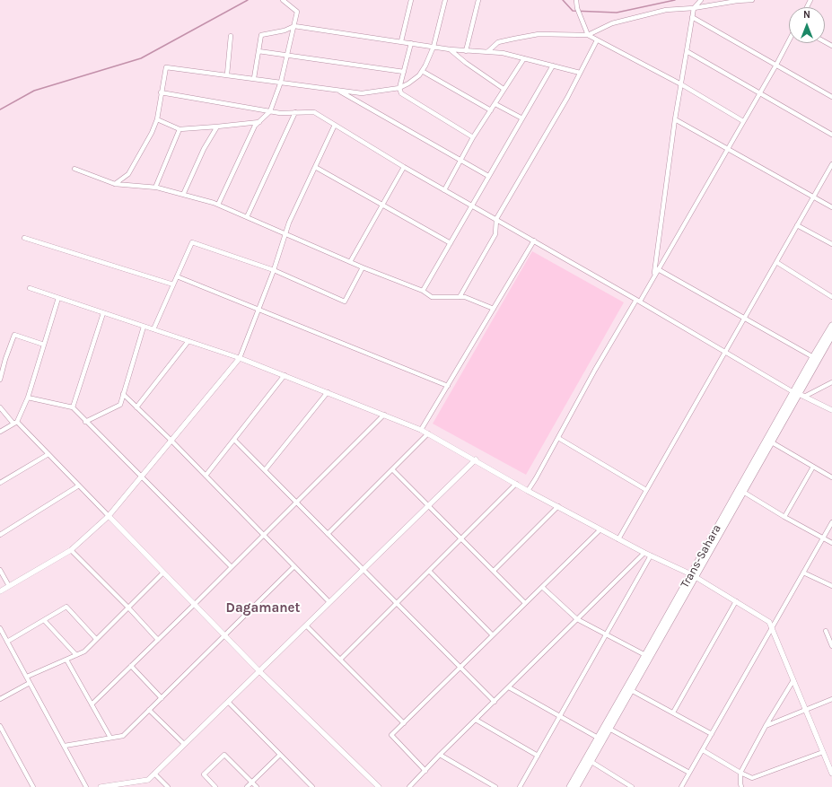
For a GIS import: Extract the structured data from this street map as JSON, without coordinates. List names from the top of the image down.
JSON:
{
  "streets": {
    "main road": ["Trans-Sahara"]
  },
  "districts": ["Dagamanet"],
  "north": "top"
}
